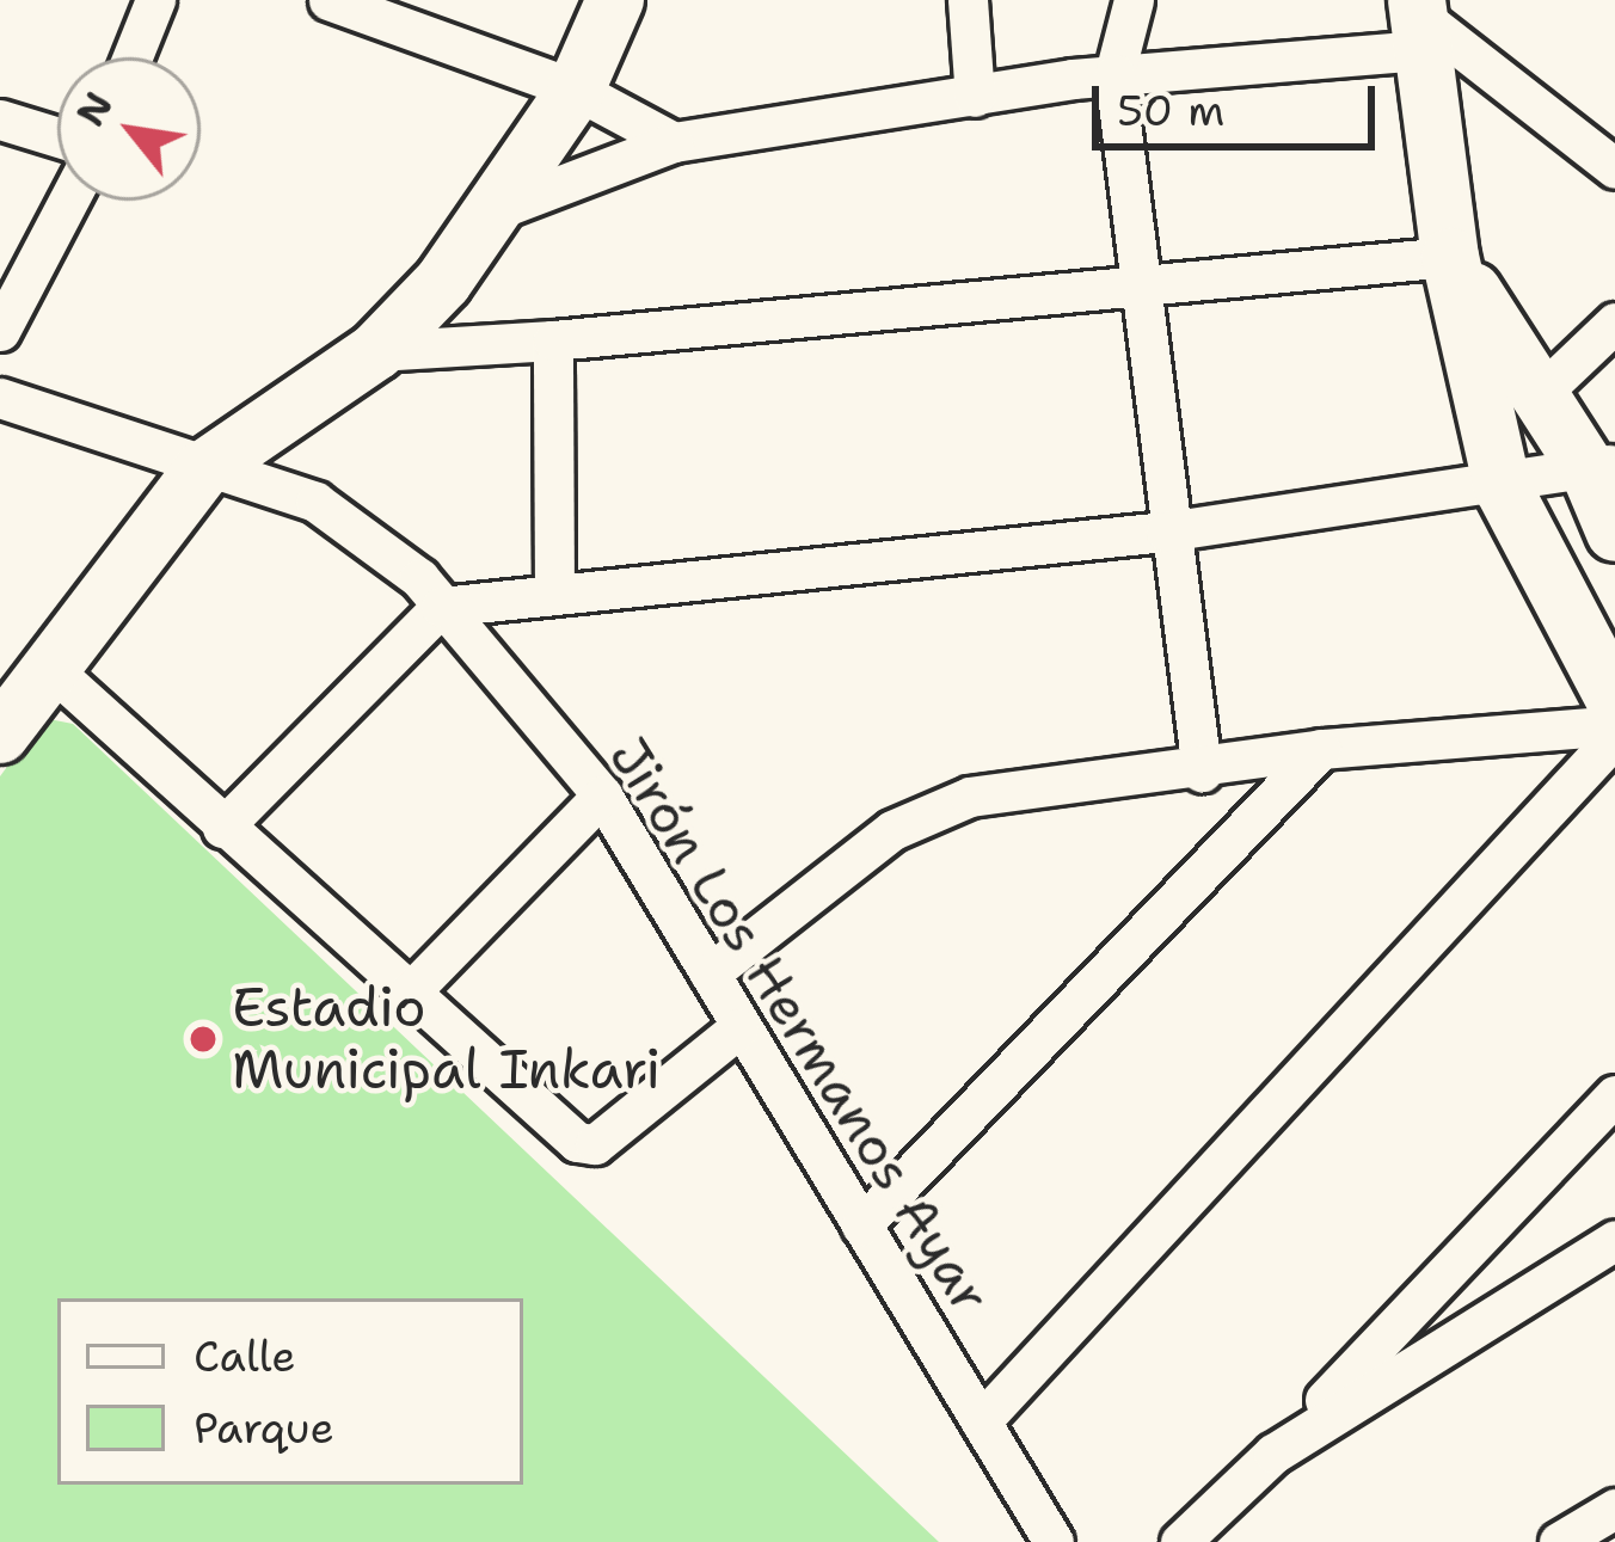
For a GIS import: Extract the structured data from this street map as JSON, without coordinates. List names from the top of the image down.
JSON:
{
  "streets": {
    "street": ["Jirón Los Hermanos Ayar"]
  },
  "places": ["Estadio Municipal Inkari"],
  "legend": ["Calle", "Parque"],
  "scale_bar": "50 m",
  "north": "top left"
}
